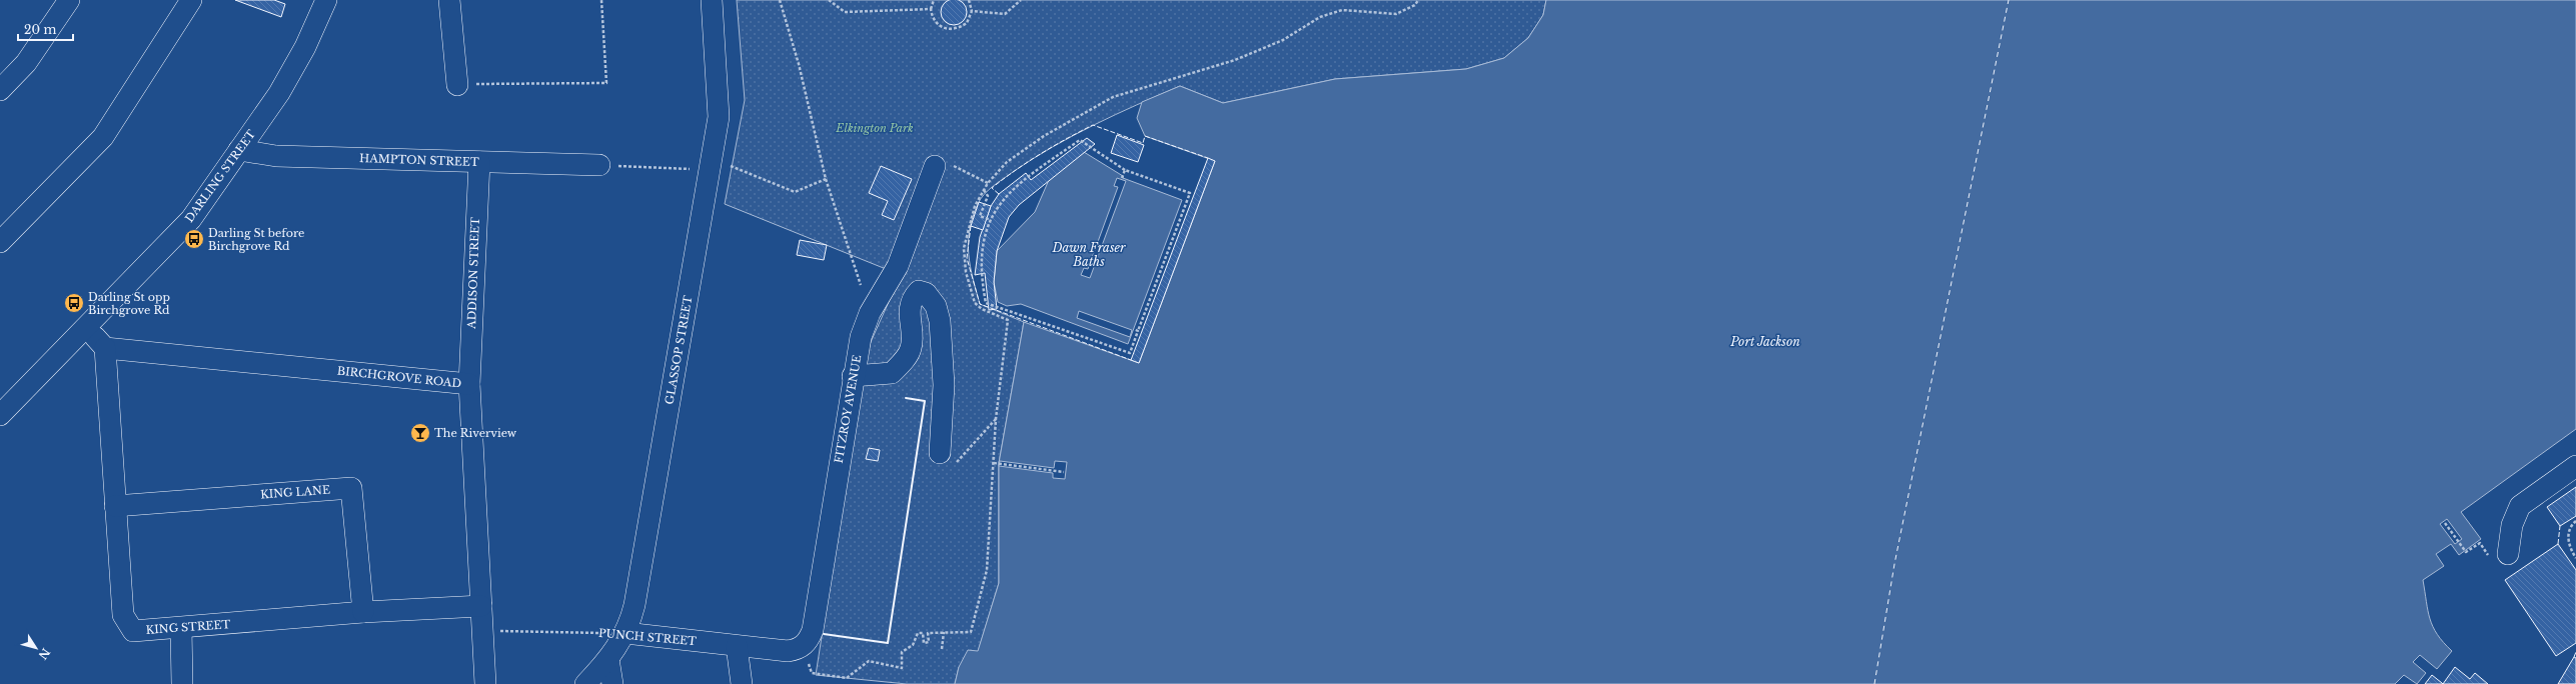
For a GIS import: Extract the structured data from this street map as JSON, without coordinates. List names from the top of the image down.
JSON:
{
  "streets": {
    "street": [
      "HAMPTON STREET",
      "DARLING STREET",
      "ADDISON STREET",
      "GLASSOP STREET",
      "BIRCHGROVE ROAD",
      "FITZROY AVENUE",
      "KING LANE",
      "KING STREET",
      "PUNCH STREET"
    ]
  },
  "crossings": [
    ["HAMPTON STREET", "DARLING STREET"],
    ["HAMPTON STREET", "ADDISON STREET"],
    ["ADDISON STREET", "BIRCHGROVE ROAD"],
    ["GLASSOP STREET", "PUNCH STREET"],
    ["BIRCHGROVE ROAD", "KING STREET"],
    ["BIRCHGROVE ROAD", "PUNCH STREET"],
    ["FITZROY AVENUE", "PUNCH STREET"],
    ["KING LANE", "KING STREET"]
  ],
  "water": ["Dawn Fraser Baths", "Port Jackson"],
  "parks": ["Elkington Park"],
  "places": {
    "bus stop": ["Darling St before Birchgrove Rd", "Darling St opp Birchgrove Rd"],
    "bar": ["The Riverview"]
  },
  "scale_bar": "20 m",
  "north": "bottom right"
}
